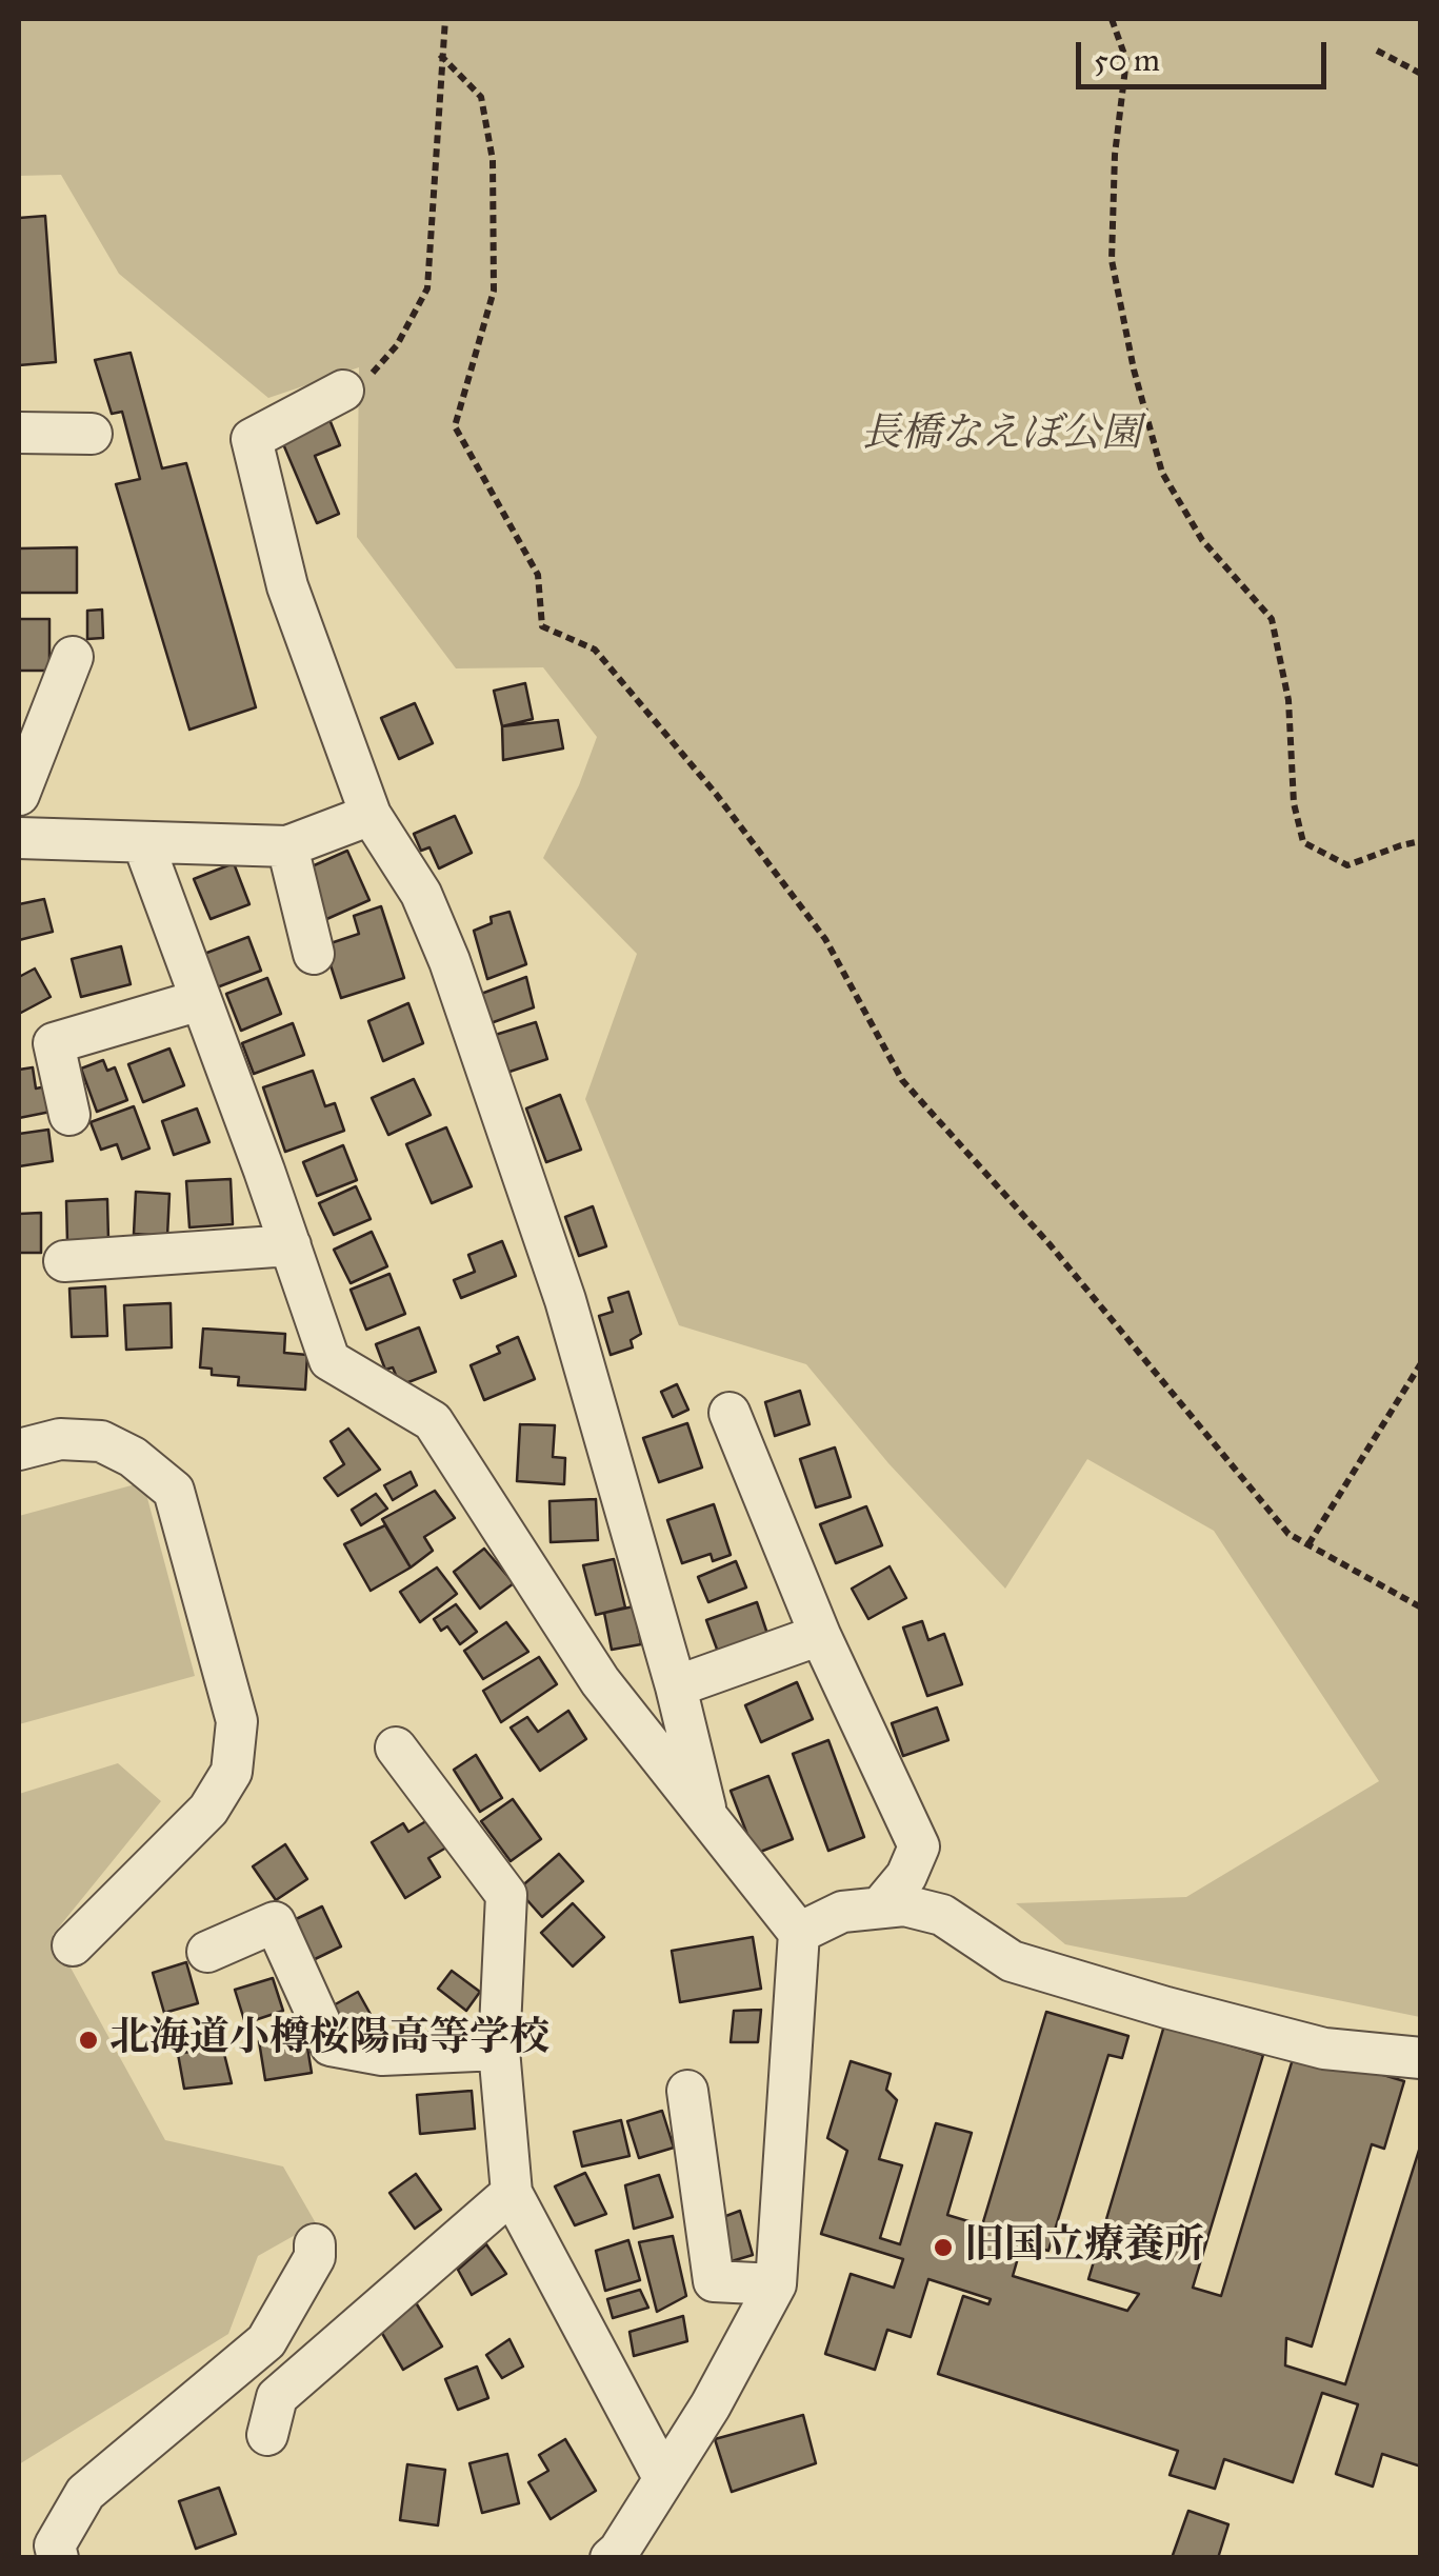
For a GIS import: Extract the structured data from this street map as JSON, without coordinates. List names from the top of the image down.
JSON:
{
  "parks": ["長橋なえぼ公園"],
  "places": ["北海道小樽桜陽高等学校", "旧国立療養所"],
  "scale_bar": "50 m"
}
